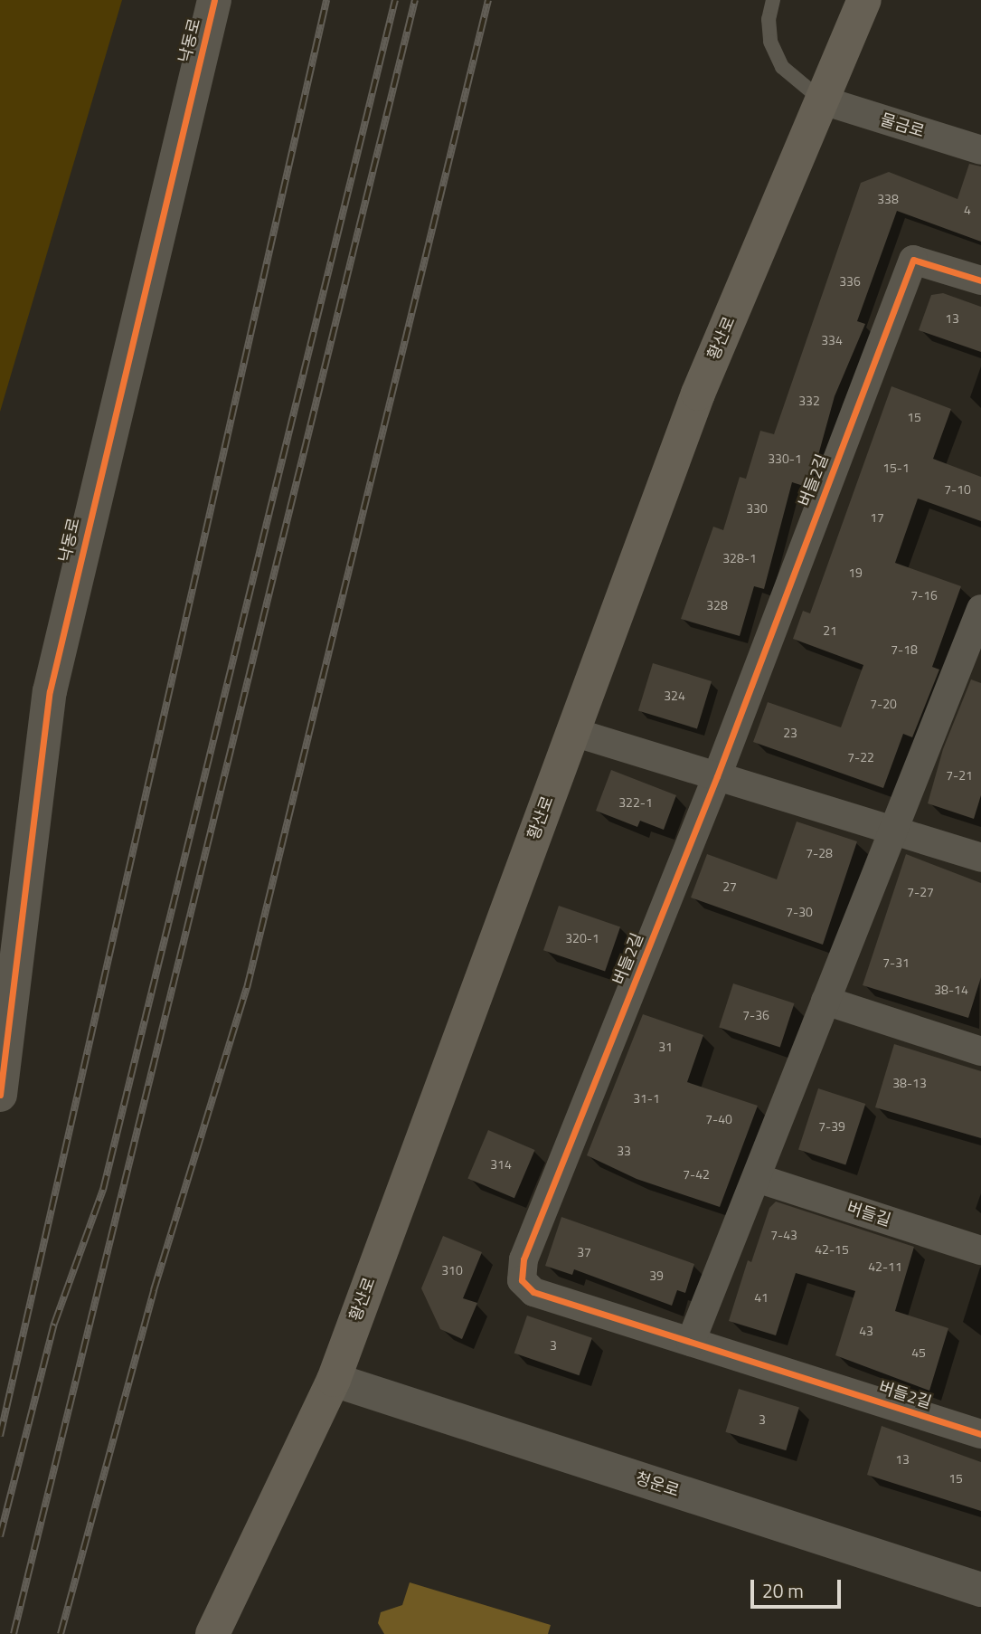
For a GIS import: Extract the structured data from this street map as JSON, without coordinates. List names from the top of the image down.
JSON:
{
  "streets": {
    "main road": ["황산로"],
    "street": [
      "낙동로",
      "물금로",
      "버들2길",
      "버들길",
      "청운로"
    ]
  },
  "crossings": [
    ["물금로", "황산로"],
    ["황산로", "청운로"]
  ],
  "house_numbers": [
    "338",
    "4",
    "336",
    "13",
    "334",
    "332",
    "15",
    "330-1",
    "15-1",
    "7-10",
    "330",
    "17",
    "328-1",
    "19",
    "7-16",
    "328",
    "21",
    "7-18",
    "324",
    "7-20",
    "23",
    "7-22",
    "7-21",
    "322-1",
    "7-28",
    "27",
    "7-27",
    "7-30",
    "320-1",
    "7-31",
    "38-14",
    "7-36",
    "31",
    "38-13",
    "31-1",
    "7-40",
    "7-39",
    "33",
    "314",
    "7-42",
    "7-43",
    "42-15",
    "37",
    "42-11",
    "310",
    "39",
    "41",
    "43",
    "3",
    "45",
    "3",
    "13",
    "15"
  ],
  "scale_bar": "20 m"
}
